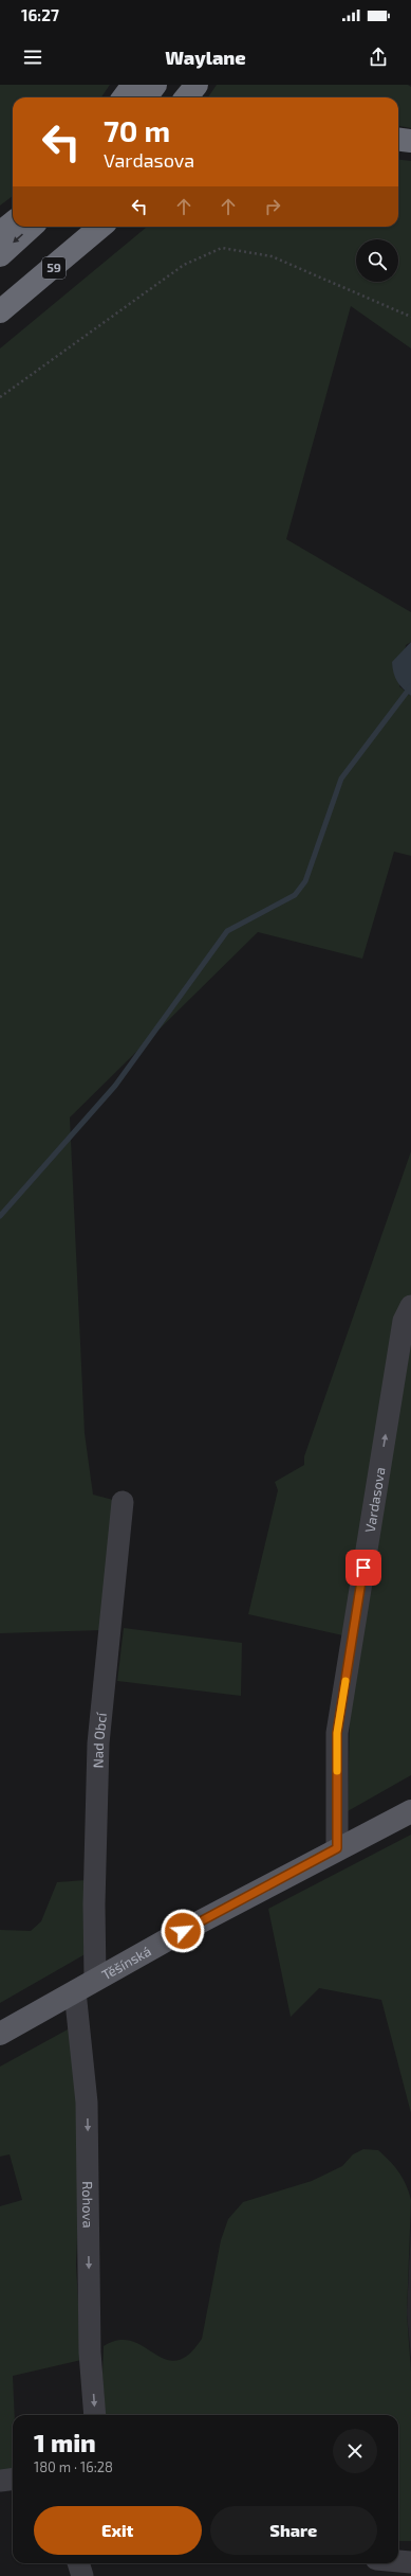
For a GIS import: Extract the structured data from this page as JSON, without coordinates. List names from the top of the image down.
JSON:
{
  "streets": {
    "highway": ["59"],
    "main road": ["Těšínská"],
    "street": ["Vardasova", "Nad Obcí", "Rohova"]
  },
  "crossings": [
    ["Vardasova", "Těšínská"],
    ["Nad Obcí", "Těšínská"],
    ["Těšínská", "Rohova"]
  ],
  "one_way": ["Vardasova", "Rohova"],
  "page": {
    "status": "16:27",
    "header": "Waylane",
    "turn": ["70 m", "Vardasova"],
    "heading": ["1 min", "180 m · 16:28"],
    "buttons": ["Exit", "Share"]
  }
}
